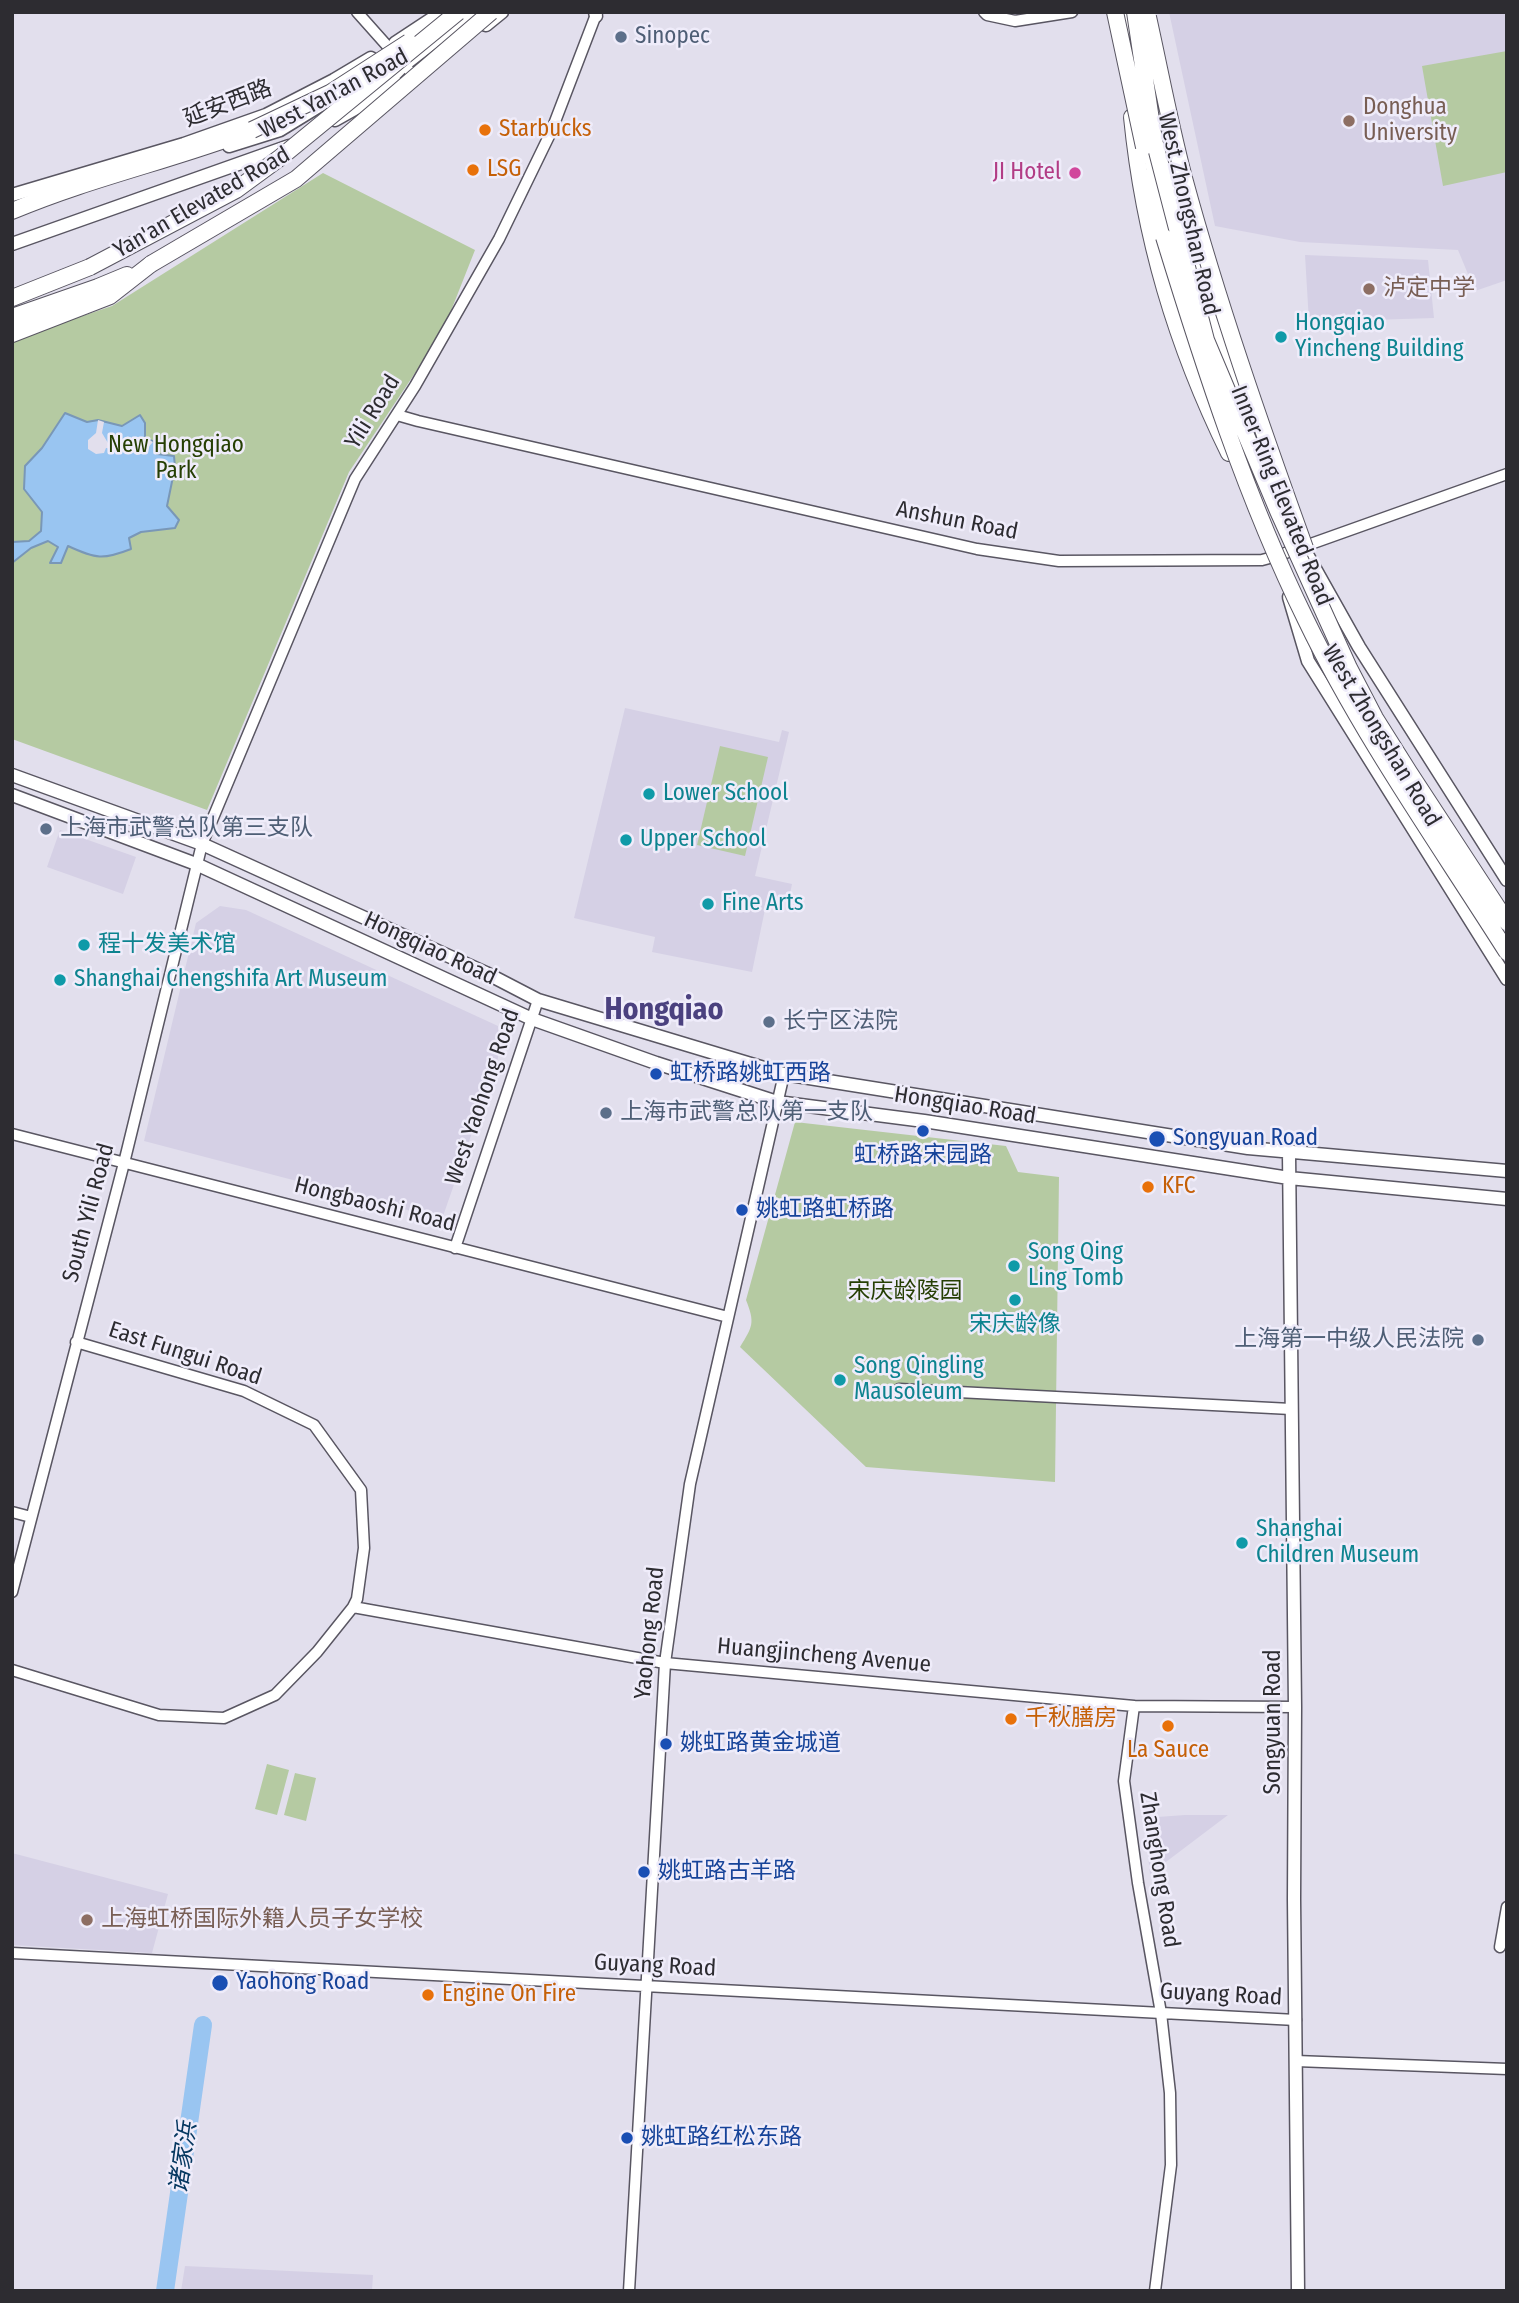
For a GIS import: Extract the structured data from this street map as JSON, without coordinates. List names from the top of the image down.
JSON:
{
  "streets": {
    "highway": ["Yan'an Elevated Road", "Inner Ring Elevated Road"],
    "main road": [
      "West Yan'an Road",
      "延安西路",
      "West Zhongshan Road",
      "Hongqiao Road",
      "Songyuan Road"
    ],
    "street": [
      "Yili Road",
      "Anshun Road",
      "West Yaohong Road",
      "Hongbaoshi Road",
      "South Yili Road",
      "East Fungui Road",
      "Yaohong Road",
      "Huangjincheng Avenue",
      "Zhanghong Road",
      "Guyang Road"
    ]
  },
  "crossings": [
    ["West Yan'an Road", "延安西路"],
    ["West Yan'an Road", "Yan'an Elevated Road"],
    ["West Zhongshan Road", "Inner Ring Elevated Road"],
    ["West Zhongshan Road", "Anshun Road"],
    ["Yili Road", "Anshun Road"],
    ["Yili Road", "Hongqiao Road"],
    ["Yili Road", "South Yili Road"],
    ["Hongqiao Road", "West Yaohong Road"],
    ["Hongqiao Road", "South Yili Road"],
    ["Hongqiao Road", "Yaohong Road"],
    ["Hongqiao Road", "Songyuan Road"],
    ["West Yaohong Road", "Hongbaoshi Road"],
    ["Hongbaoshi Road", "South Yili Road"],
    ["Hongbaoshi Road", "Yaohong Road"],
    ["South Yili Road", "East Fungui Road"],
    ["East Fungui Road", "Huangjincheng Avenue"],
    ["Yaohong Road", "Huangjincheng Avenue"],
    ["Yaohong Road", "Guyang Road"],
    ["Huangjincheng Avenue", "Songyuan Road"],
    ["Huangjincheng Avenue", "Zhanghong Road"],
    ["Songyuan Road", "Guyang Road"],
    ["Zhanghong Road", "Guyang Road"]
  ],
  "districts": ["Hongqiao"],
  "water": ["诸家浜"],
  "parks": ["New Hongqiao Park", "宋庆龄陵园"],
  "places": [
    "Sinopec",
    "Donghua University",
    "Starbucks",
    "LSG",
    "JI Hotel",
    "泸定中学",
    "Hongqiao Yincheng Building",
    "Lower School",
    "上海市武警总队第三支队",
    "Upper School",
    "Fine Arts",
    "程十发美术馆",
    "Shanghai Chengshifa Art Museum",
    "长宁区法院",
    "虹桥路姚虹西路",
    "上海市武警总队第一支队",
    "虹桥路宋园路",
    "Songyuan Road",
    "KFC",
    "姚虹路虹桥路",
    "Song Qing Ling Tomb",
    "宋庆龄像",
    "上海第一中级人民法院",
    "Song Qingling Mausoleum",
    "Shanghai Children Museum",
    "千秋膳房",
    "La Sauce",
    "姚虹路黄金城道",
    "姚虹路古羊路",
    "上海虹桥国际外籍人员子女学校",
    "Yaohong Road",
    "Engine On Fire",
    "姚虹路红松东路"
  ]
}
